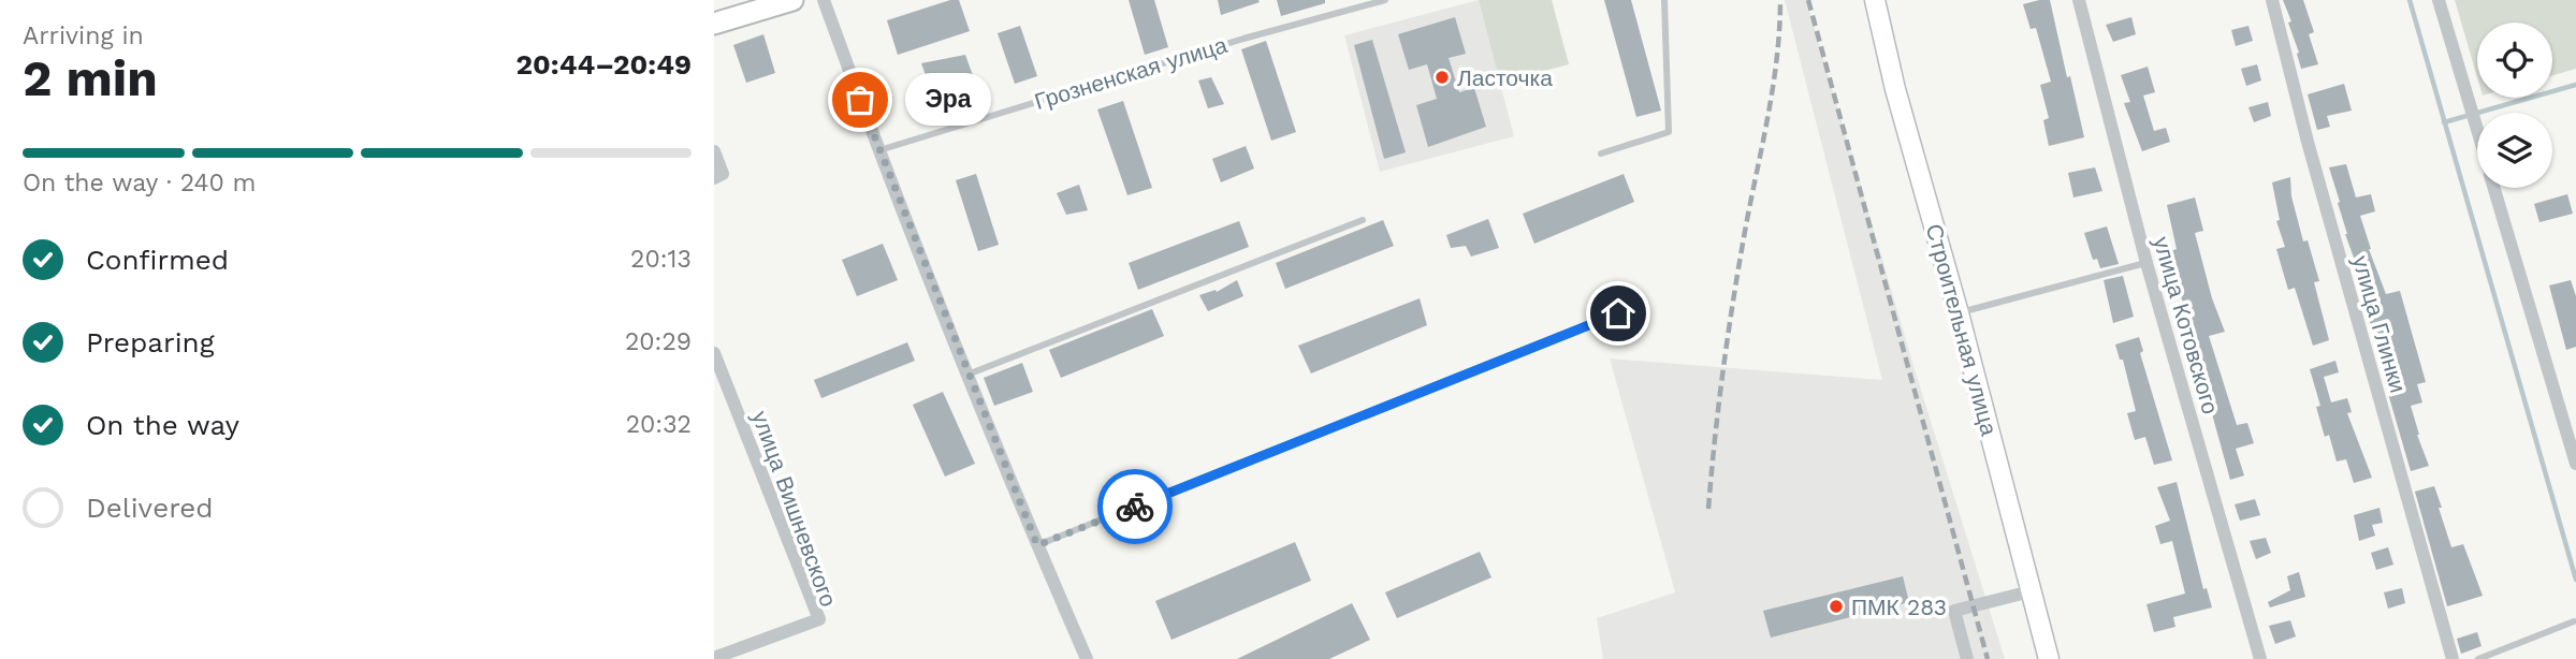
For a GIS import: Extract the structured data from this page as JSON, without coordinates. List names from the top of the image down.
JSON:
{
  "streets": {
    "street": [
      "улица Глинки",
      "улица Котовского",
      "Строительная улица",
      "улица Вишневского"
    ],
    "lane": ["Грозненская улица"]
  },
  "places": ["Ласточка", "Эра", "ПМК 283"],
  "page": {
    "heading": ["2 min", "Arriving in", "20:44–20:49"],
    "bubble": "Эра",
    "bar": "On the way · 240 m",
    "list": [
      ["Confirmed", "20:13"],
      ["Preparing", "20:29"],
      ["On the way", "20:32"],
      "Delivered"
    ]
  }
}
